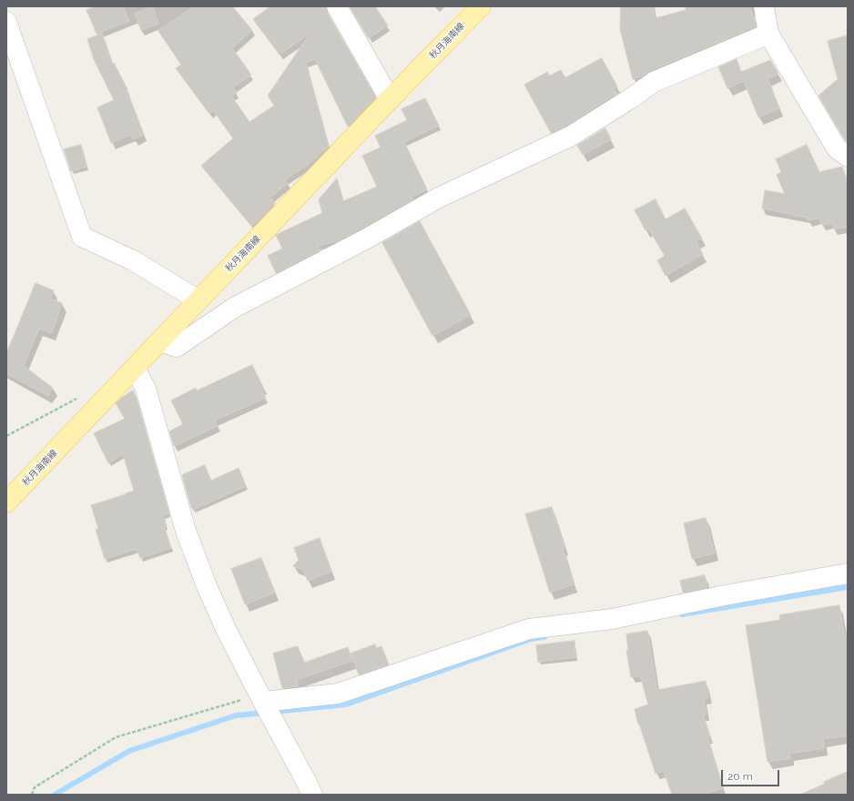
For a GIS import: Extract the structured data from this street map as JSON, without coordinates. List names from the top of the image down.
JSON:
{
  "streets": {
    "main road": ["秋月海南線"]
  },
  "scale_bar": "20 m"
}
